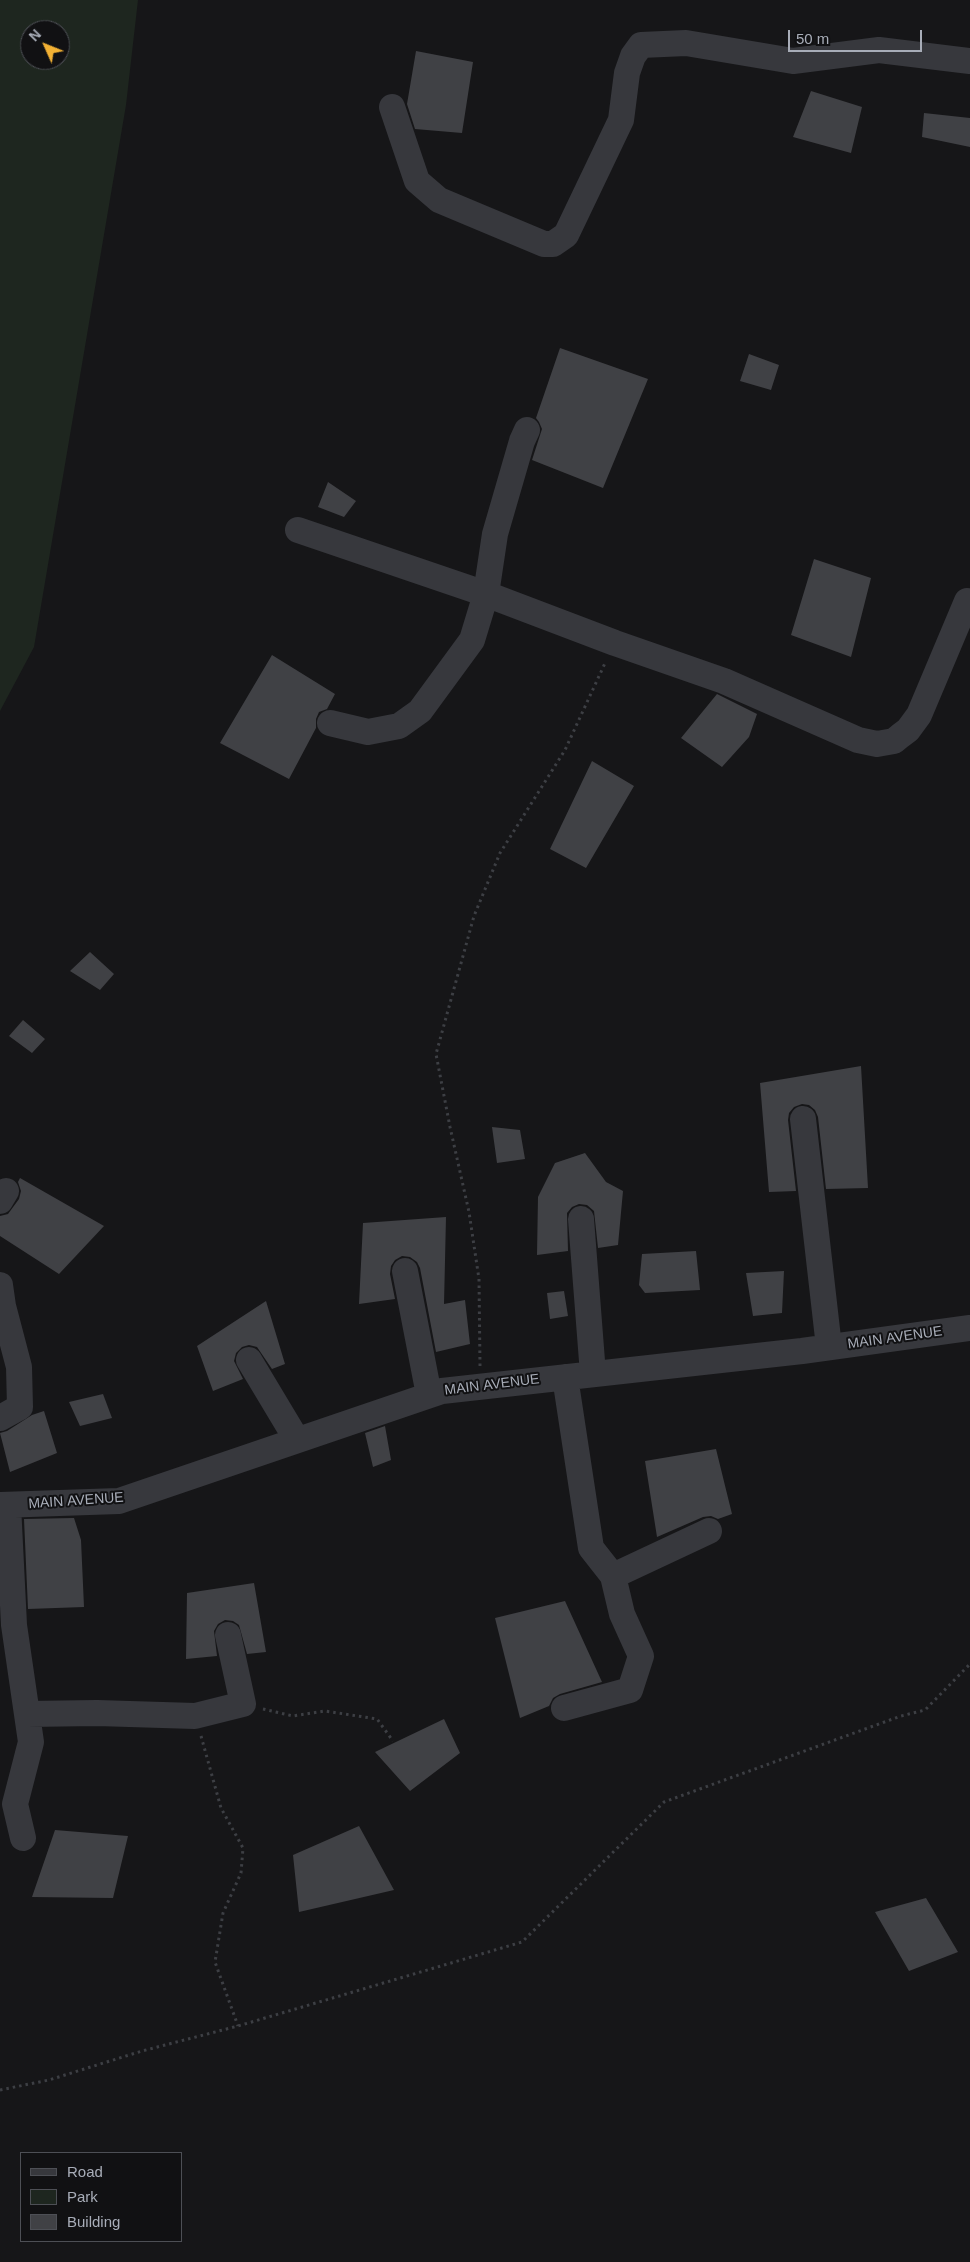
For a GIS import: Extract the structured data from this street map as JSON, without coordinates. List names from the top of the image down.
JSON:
{
  "streets": {
    "street": ["MAIN AVENUE"]
  },
  "legend": ["Road", "Park", "Building"],
  "scale_bar": "50 m",
  "north": "top left"
}
